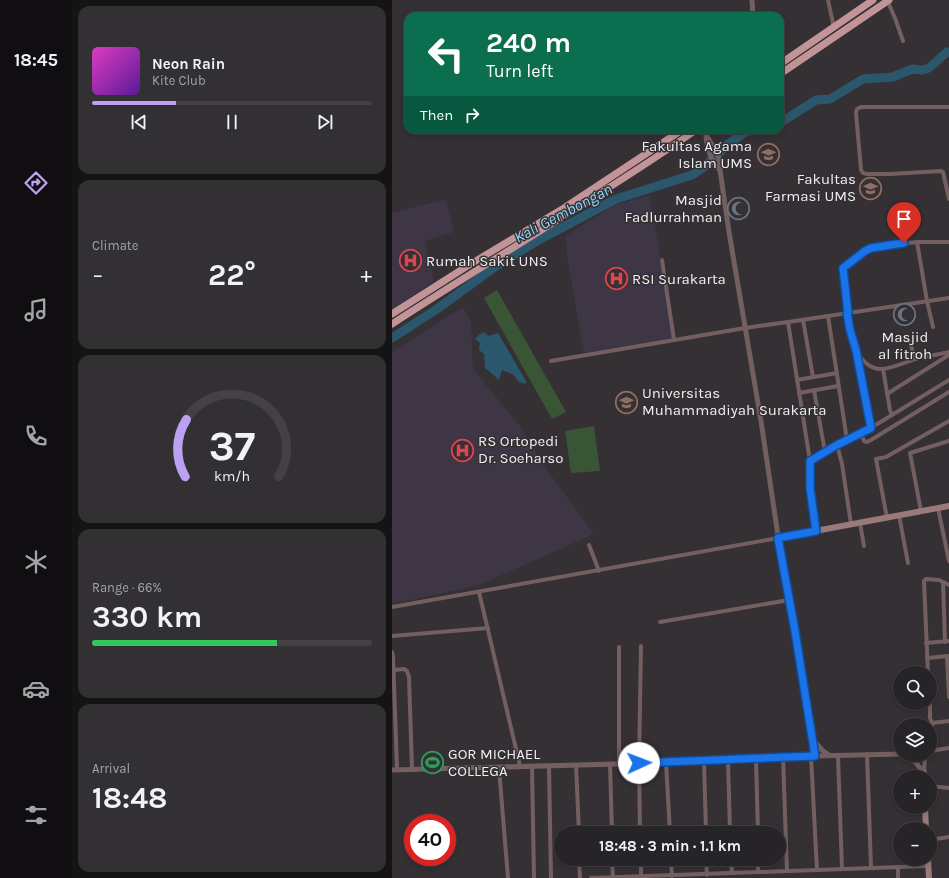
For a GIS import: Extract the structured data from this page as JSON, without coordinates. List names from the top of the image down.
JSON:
{
  "water": ["Kali Gembongan"],
  "places": {
    "school or university": ["Fakultas Agama Islam UMS", "Fakultas Farmasi UMS", "Universitas Muhammadiyah Surakarta"],
    "mosque": ["Masjid Fadlurrahman", "Masjid al fitroh"],
    "hospital": ["Rumah Sakit UNS", "RSI Surakarta", "RS Ortopedi Dr. Soeharso"],
    "sports": ["GOR MICHAEL COLLEGA"]
  },
  "page": {
    "tabs": "18:45",
    "turn": ["240 m", "Turn left"],
    "song": ["Neon Rain", "Kite Club"],
    "then": "Then",
    "tile": [
      "Climate",
      ["Range · 66%", "330 km"],
      ["Arrival", "18:48"]
    ],
    "heat": ["−", "22°", "+"],
    "map_buttons": ["+", "−"],
    "limit": "40",
    "trip": "18:48 · 3 min · 1.1 km",
    "gauge": ["37", "km/h"]
  }
}
